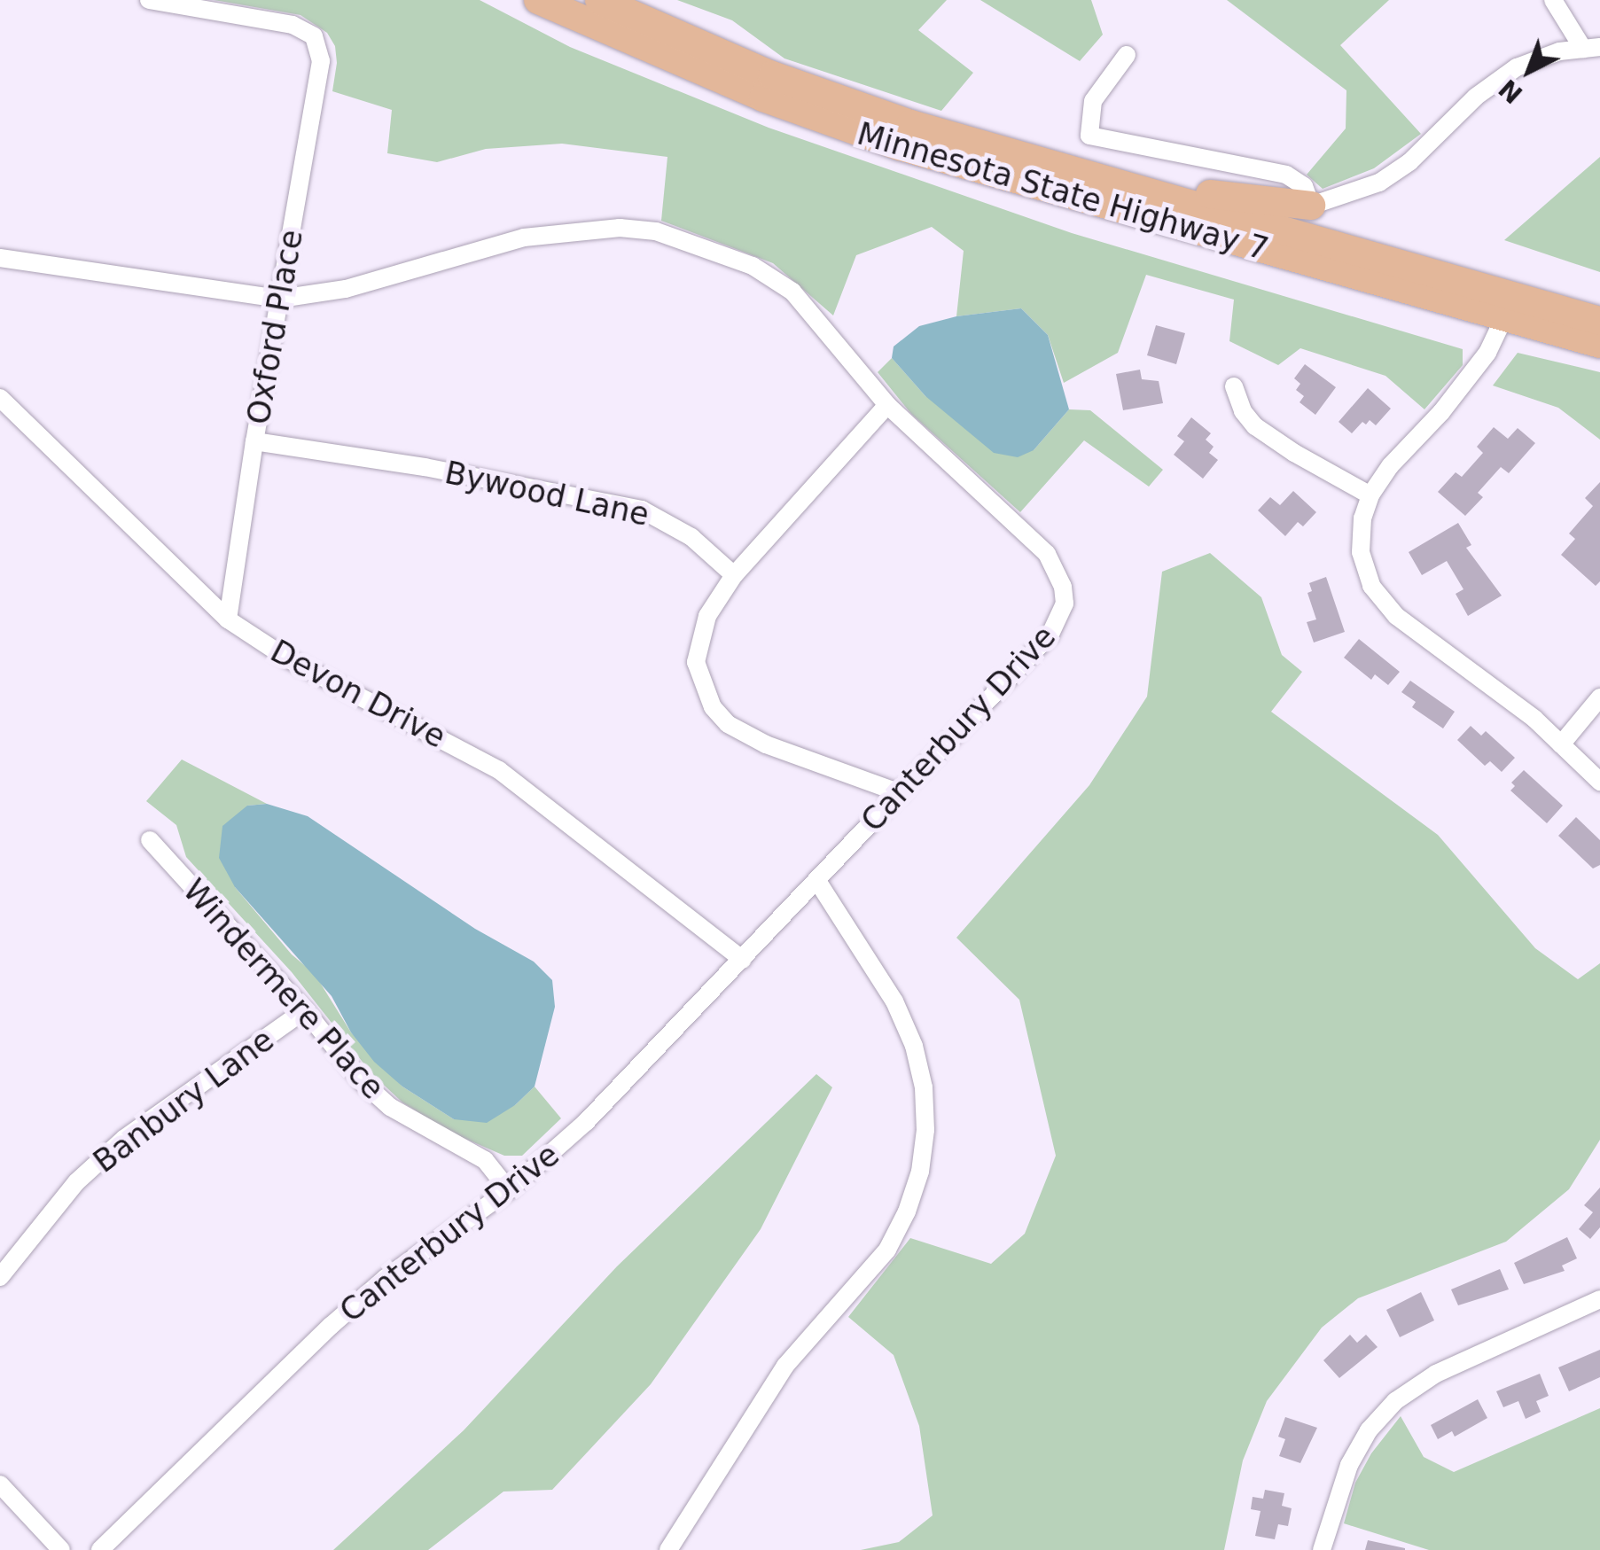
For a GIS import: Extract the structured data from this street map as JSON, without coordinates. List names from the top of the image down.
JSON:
{
  "streets": {
    "main road": ["Minnesota State Highway 7"],
    "street": [
      "Oxford Place",
      "Bywood Lane",
      "Devon Drive",
      "Canterbury Drive",
      "Windermere Place",
      "Banbury Lane"
    ]
  },
  "crossings": [
    ["Oxford Place", "Bywood Lane"],
    ["Oxford Place", "Devon Drive"],
    ["Oxford Place", "Canterbury Drive"],
    ["Devon Drive", "Canterbury Drive"],
    ["Canterbury Drive", "Windermere Place"],
    ["Windermere Place", "Banbury Lane"]
  ],
  "north": "bottom left"
}
